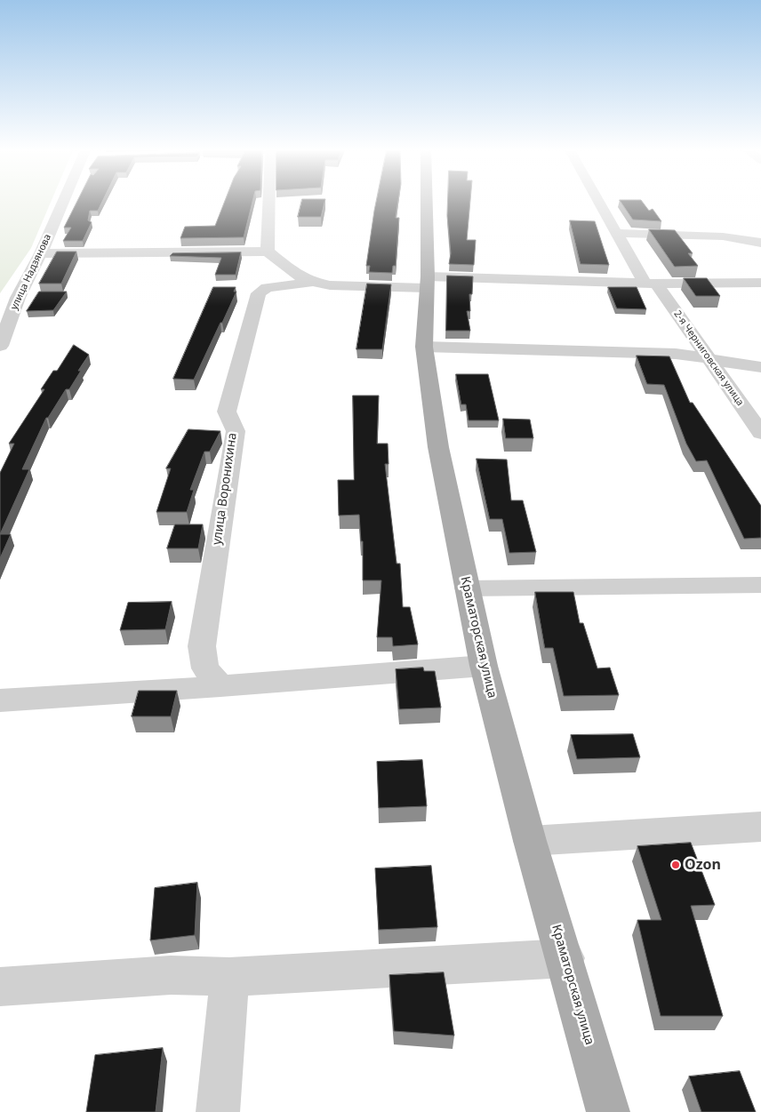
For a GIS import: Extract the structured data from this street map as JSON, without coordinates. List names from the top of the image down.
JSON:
{
  "streets": {
    "main road": ["Краматорская улица"],
    "street": ["улица Надзянова", "2-я Черниговская улица", "улица Воронихина"]
  },
  "places": ["Ozon"]
}
